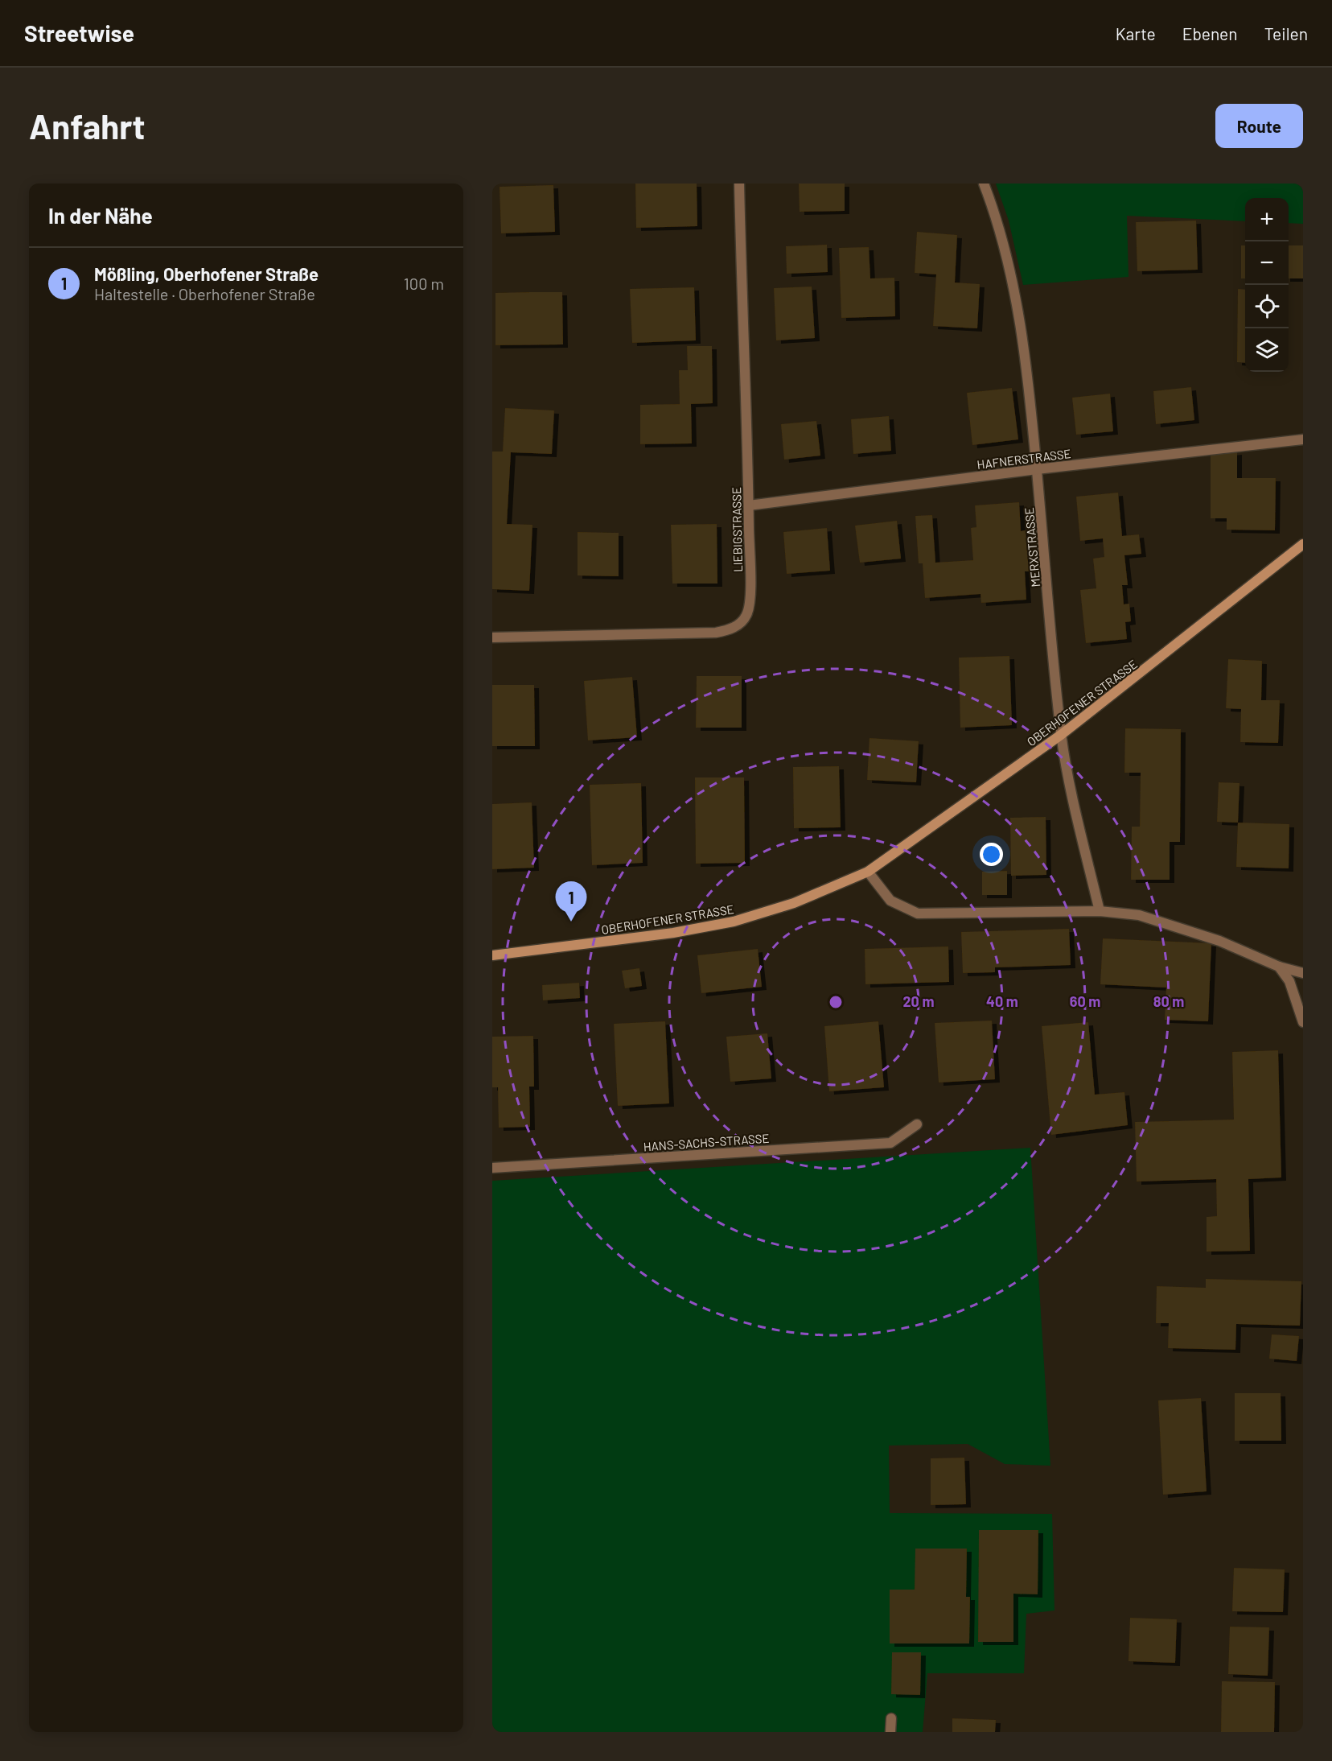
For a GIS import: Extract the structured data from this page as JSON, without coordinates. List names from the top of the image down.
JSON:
{
  "streets": {
    "street": [
      "HAFNERSTRASSE",
      "LIEBIGSTRASSE",
      "MERXSTRASSE",
      "OBERHOFENER STRASSE",
      "HANS-SACHS-STRASSE"
    ]
  },
  "crossings": [
    ["HAFNERSTRASSE", "LIEBIGSTRASSE"],
    ["HAFNERSTRASSE", "MERXSTRASSE"],
    ["MERXSTRASSE", "OBERHOFENER STRASSE"]
  ],
  "page": {
    "header": "Streetwise",
    "nav": ["Karte", "Ebenen", "Teilen"],
    "buttons": "Route",
    "title": "Anfahrt",
    "heading": "In der Nähe",
    "map_buttons": ["+", "−"],
    "list": [
      {
        "mark": "1",
        "name": "Mößling, Oberhofener Straße",
        "note": "Haltestelle · Oberhofener Straße",
        "value": "100 m"
      }
    ],
    "pins": "1"
  },
  "rings": [
    "20 m",
    "40 m",
    "60 m",
    "80 m"
  ]
}
